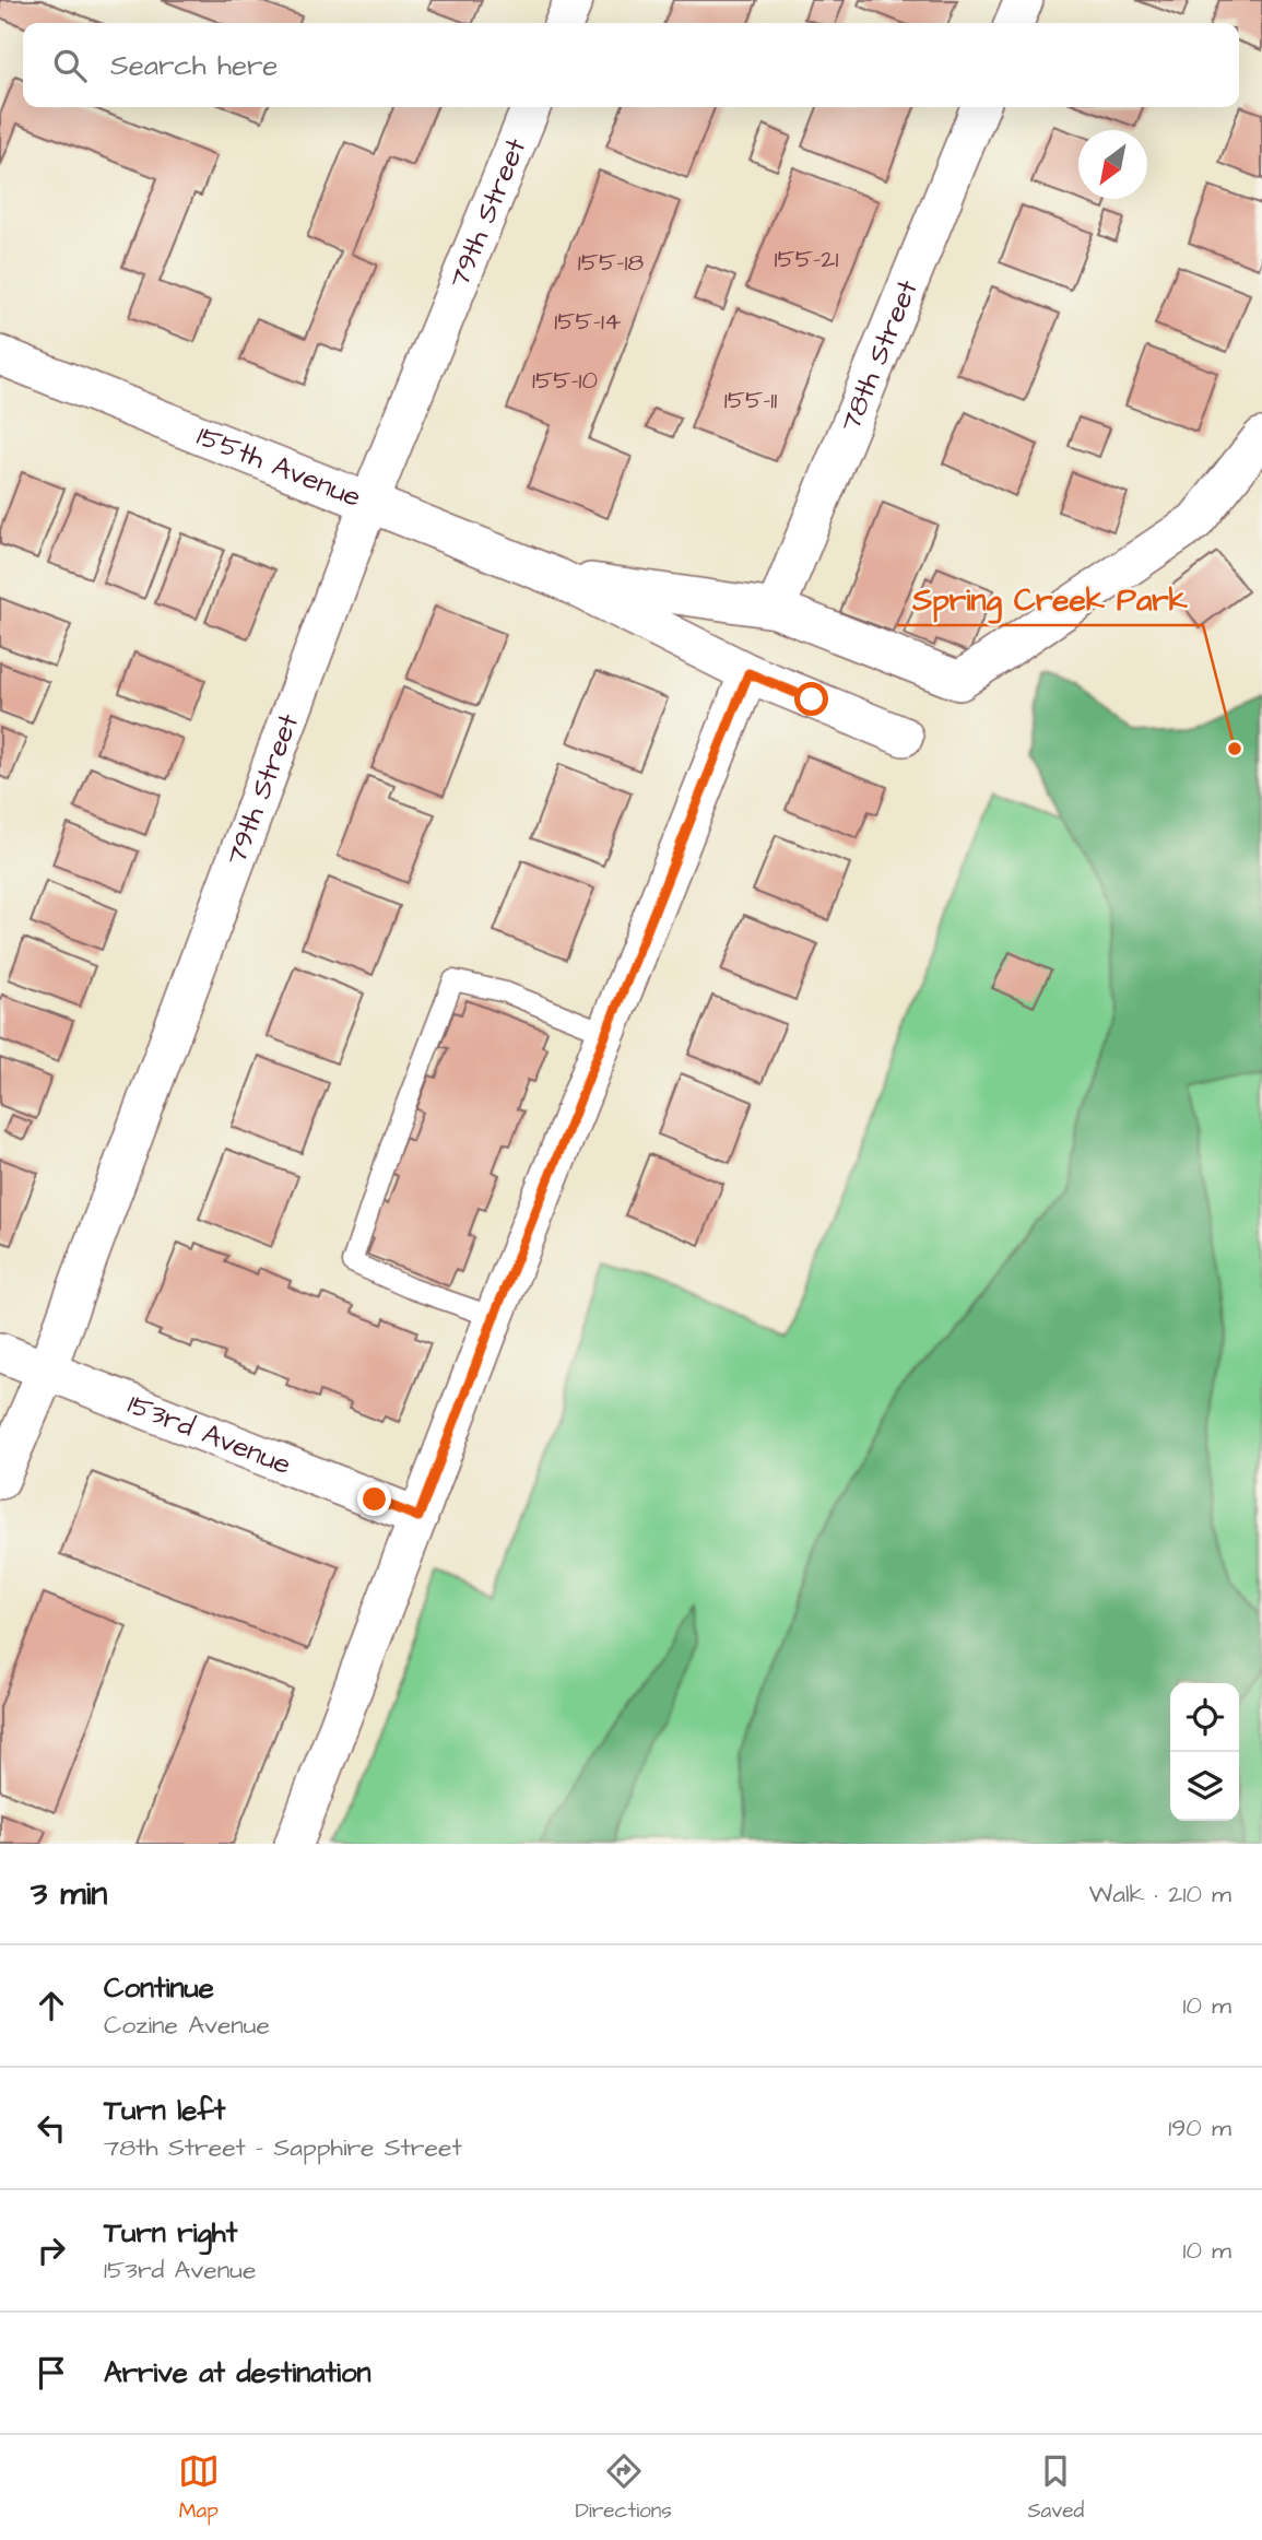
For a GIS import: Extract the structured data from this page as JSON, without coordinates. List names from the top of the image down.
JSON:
{
  "streets": {
    "street": [
      "79th Street",
      "78th Street",
      "155th Avenue",
      "153rd Avenue"
    ]
  },
  "crossings": [
    ["79th Street", "155th Avenue"],
    ["79th Street", "153rd Avenue"],
    ["78th Street", "155th Avenue"]
  ],
  "places": ["Spring Creek Park"],
  "house_numbers": [
    "155-21",
    "155-18",
    "155-14",
    "155-10",
    "155-11"
  ],
  "north": "bottom left",
  "page": {
    "search": "Search here",
    "heading": ["3 min", "Walk · 210 m"],
    "list": [
      ["Continue", "Cozine Avenue", "10 m"],
      ["Turn left", "78th Street - Sapphire Street", "190 m"],
      ["Turn right", "153rd Avenue", "10 m"],
      "Arrive at destination"
    ],
    "nav": ["Map", "Directions", "Saved"]
  }
}
